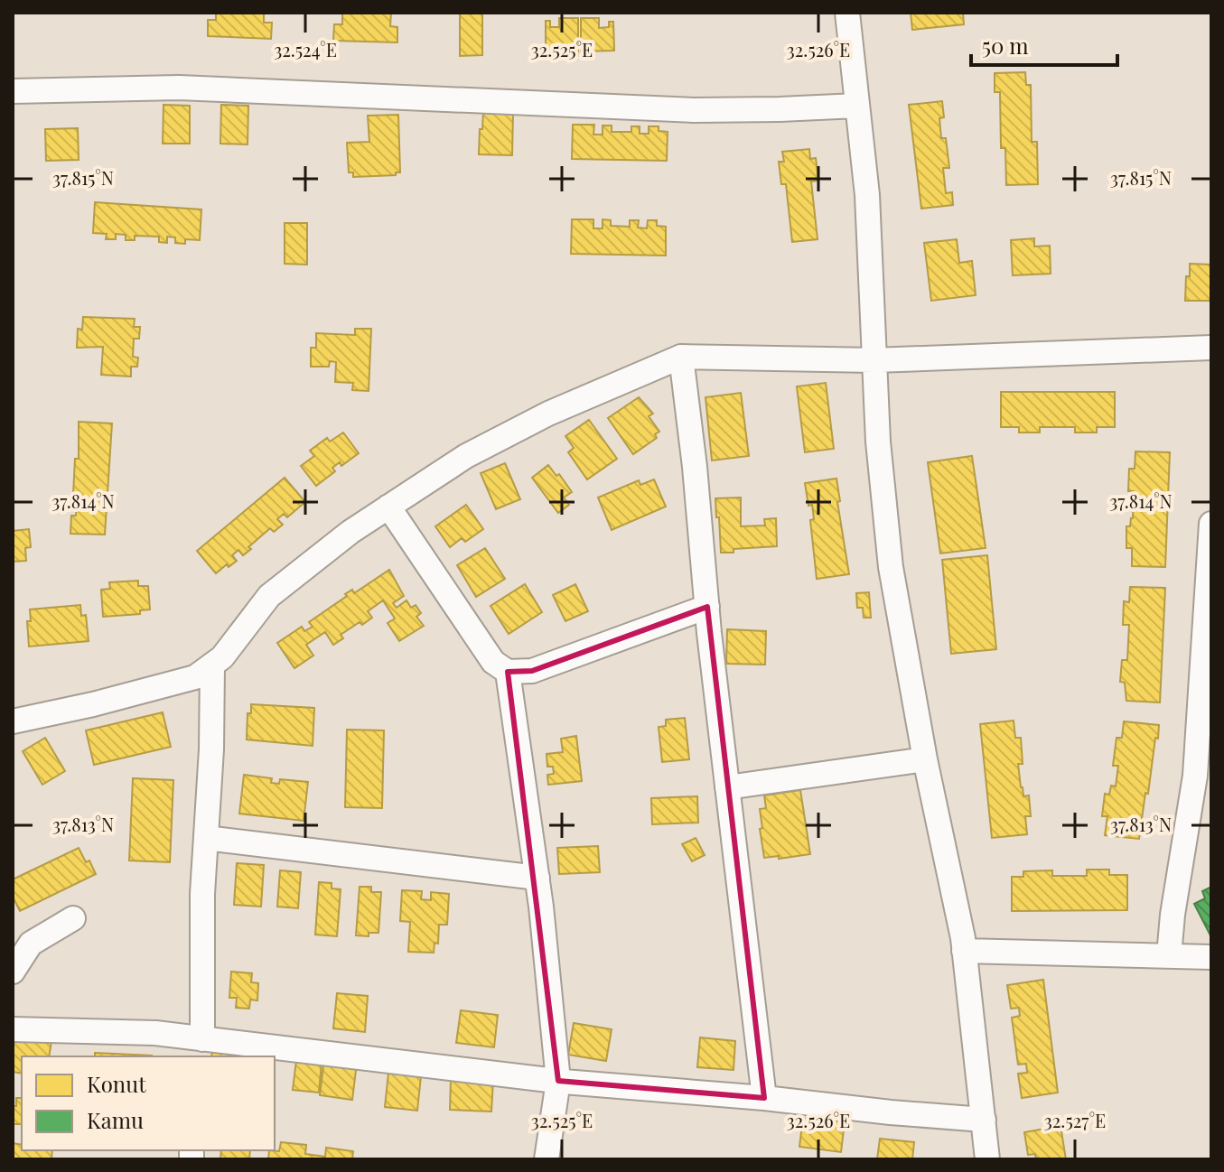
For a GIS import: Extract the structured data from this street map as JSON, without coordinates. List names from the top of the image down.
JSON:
{
  "legend": ["Konut", "Kamu"],
  "scale_bar": "50 m",
  "coordinates": [
    "32.524°E",
    "32.525°E",
    "32.526°E",
    "37.815°N",
    "37.814°N",
    "37.813°N",
    "32.527°E"
  ]
}
